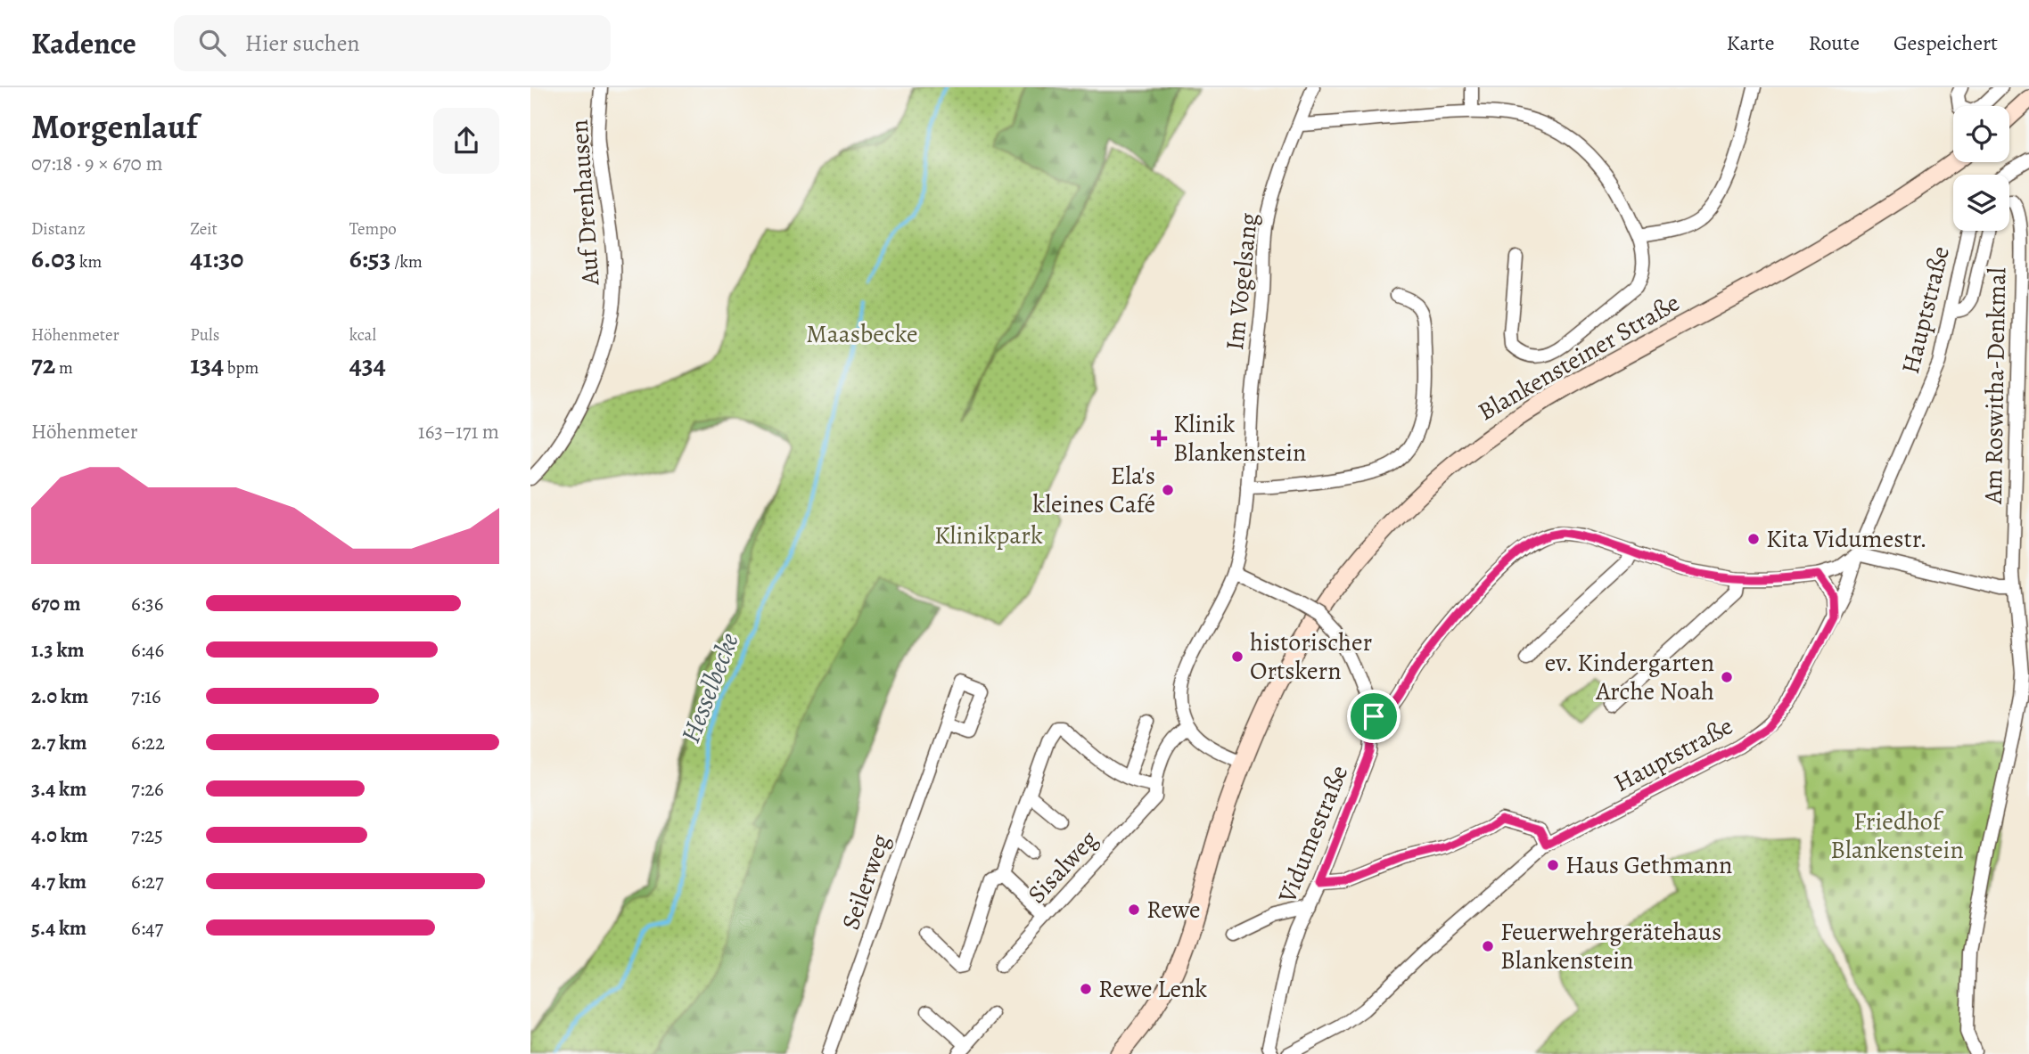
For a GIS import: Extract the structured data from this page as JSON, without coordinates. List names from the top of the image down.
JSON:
{
  "streets": {
    "main road": ["Blankensteiner Straße"],
    "street": [
      "Auf Drenhausen",
      "Im Vogelsang",
      "Hauptstraße",
      "Am Roswitha-Denkmal",
      "Vidumestraße",
      "Sisalweg",
      "Seilerweg"
    ]
  },
  "crossings": [
    ["Hauptstraße", "Am Roswitha-Denkmal"]
  ],
  "water": ["Hesselbecke"],
  "parks": ["Maasbecke", "Klinikpark", "Friedhof Blankenstein"],
  "places": {
    "health": ["Klinik Blankenstein"],
    "other": [
      "Ela's kleines Café",
      "Kita Vidumestr.",
      "historischer Ortskern",
      "ev. Kindergarten Arche Noah",
      "Haus Gethmann",
      "Rewe",
      "Feuerwehrgerätehaus Blankenstein",
      "Rewe Lenk"
    ]
  },
  "page": {
    "header": "Kadence",
    "search": "Hier suchen",
    "nav": ["Karte", "Route", "Gespeichert"],
    "heading": ["Morgenlauf", "07:18 · 9 × 670 m"],
    "stats": [
      ["Distanz", "6.03 km"],
      ["Zeit", "41:30"],
      ["Tempo", "6:53 /km"],
      ["Höhenmeter", "72 m"],
      ["Puls", "134 bpm"],
      ["kcal", "434"]
    ],
    "chart": ["Höhenmeter", "163–171 m"],
    "list": [
      {
        "name": "670 m",
        "note": "6:36"
      },
      {
        "name": "1.3 km",
        "note": "6:46"
      },
      {
        "name": "2.0 km",
        "note": "7:16"
      },
      {
        "name": "2.7 km",
        "note": "6:22"
      },
      {
        "name": "3.4 km",
        "note": "7:26"
      },
      {
        "name": "4.0 km",
        "note": "7:25"
      },
      {
        "name": "4.7 km",
        "note": "6:27"
      },
      {
        "name": "5.4 km",
        "note": "6:47"
      }
    ]
  }
}
